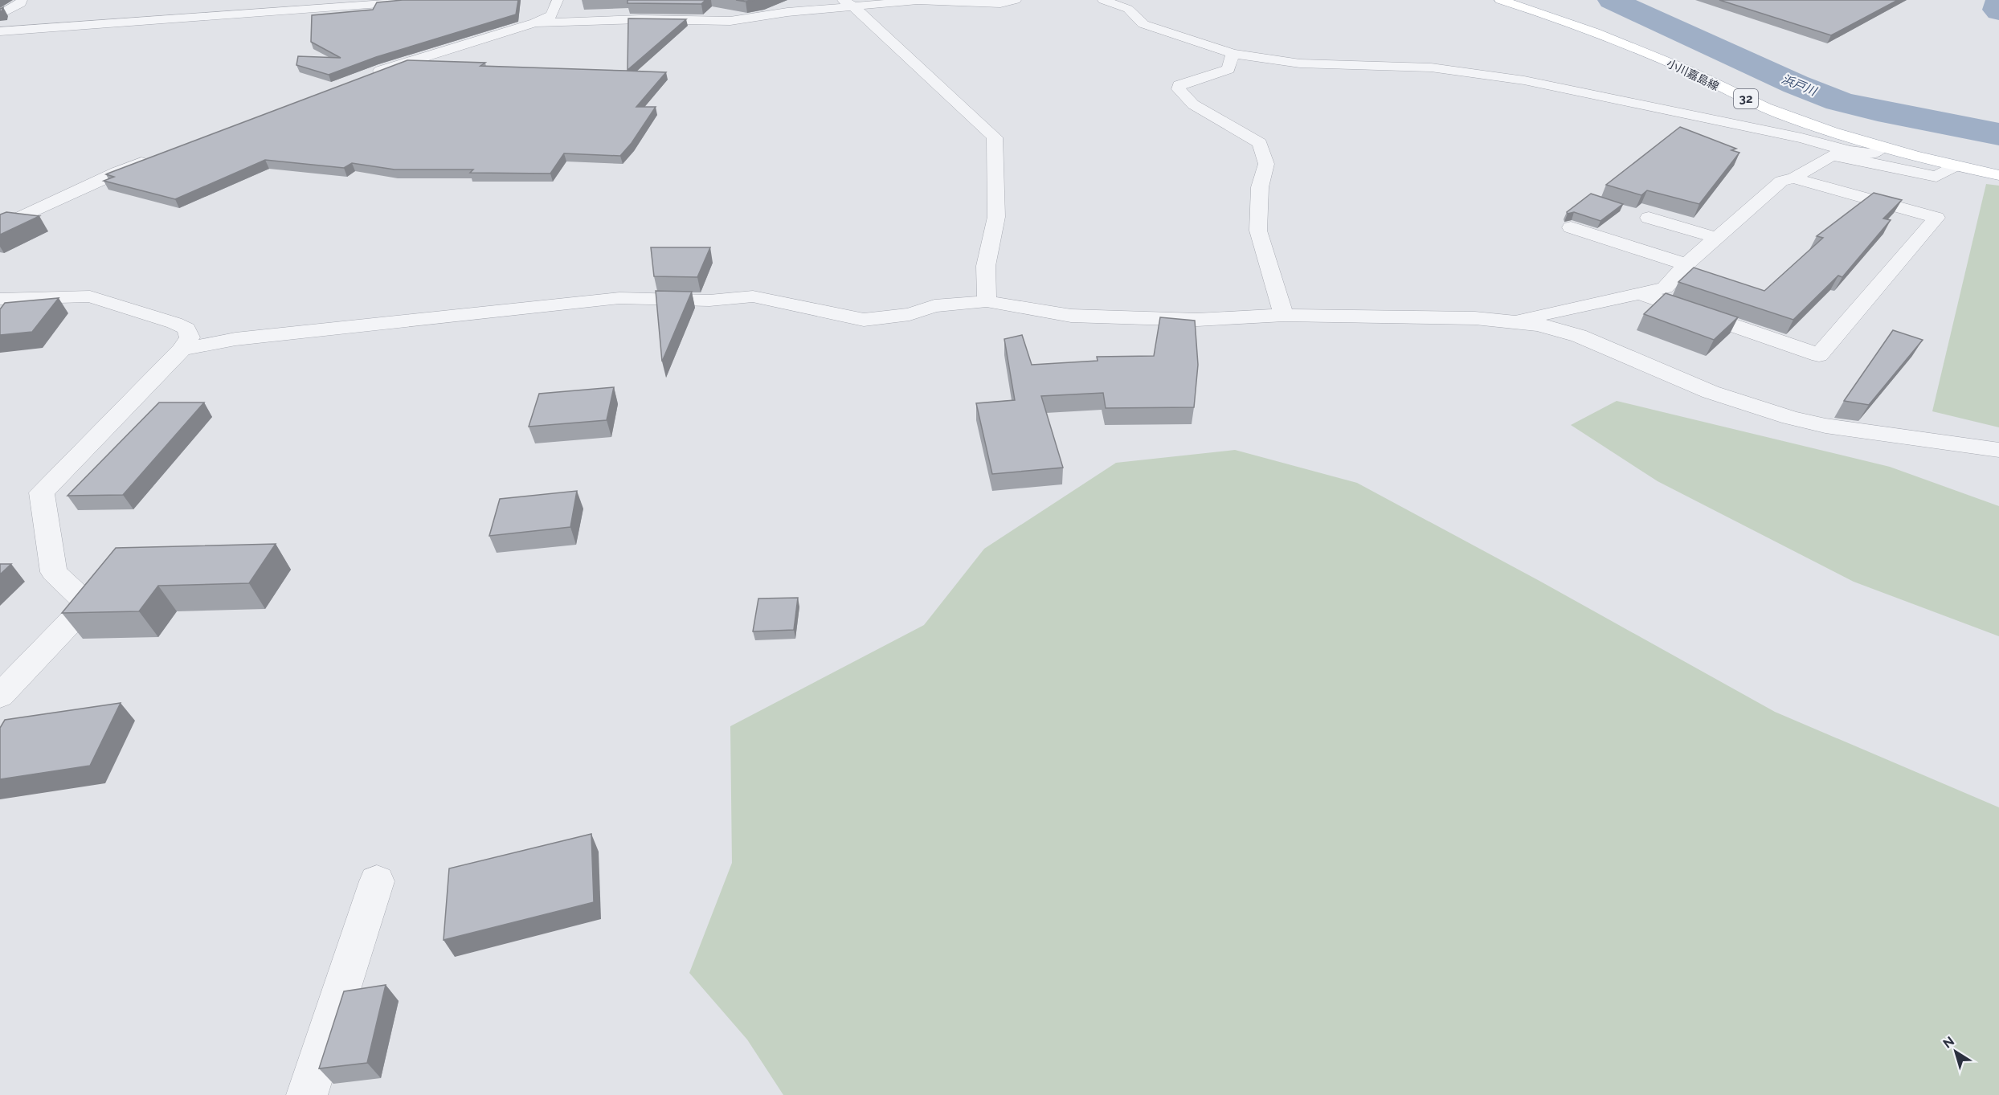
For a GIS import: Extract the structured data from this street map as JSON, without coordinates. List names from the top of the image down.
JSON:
{
  "streets": {
    "main road": ["小川嘉島線", "32"]
  },
  "water": ["浜戸川"],
  "north": "top left"
}
